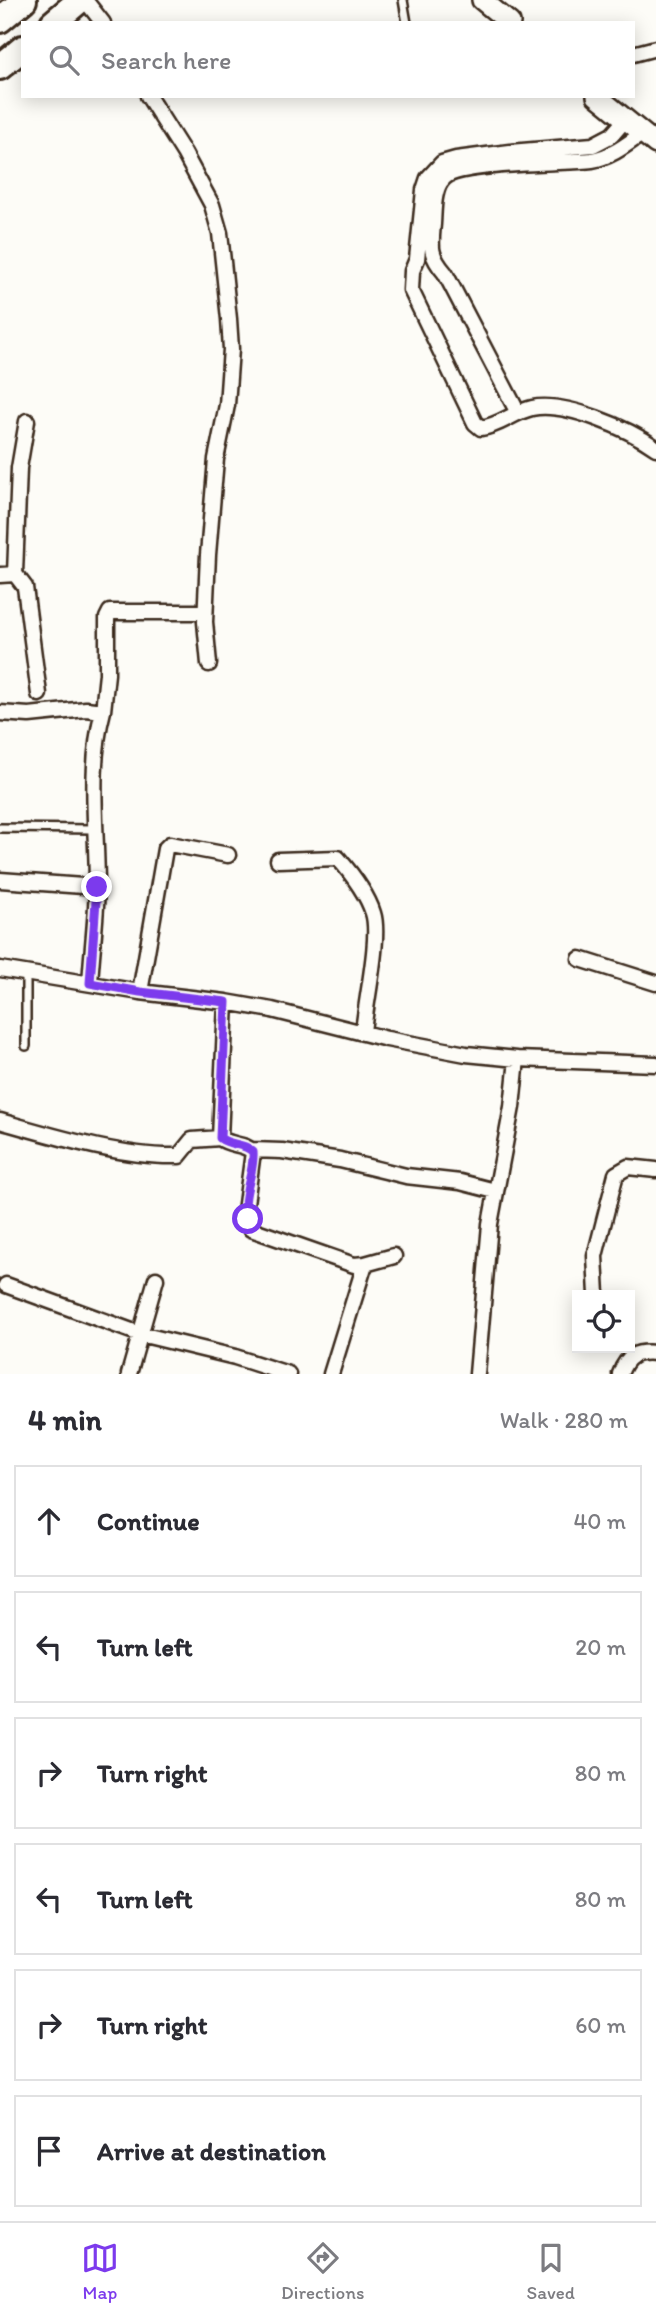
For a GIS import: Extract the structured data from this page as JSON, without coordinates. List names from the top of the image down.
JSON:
{
  "page": {
    "search": "Search here",
    "heading": ["4 min", "Walk · 280 m"],
    "list": [
      ["Continue", "40 m"],
      ["Turn left", "20 m"],
      ["Turn right", "80 m"],
      ["Turn left", "80 m"],
      ["Turn right", "60 m"],
      "Arrive at destination"
    ],
    "nav": ["Map", "Directions", "Saved"]
  }
}
